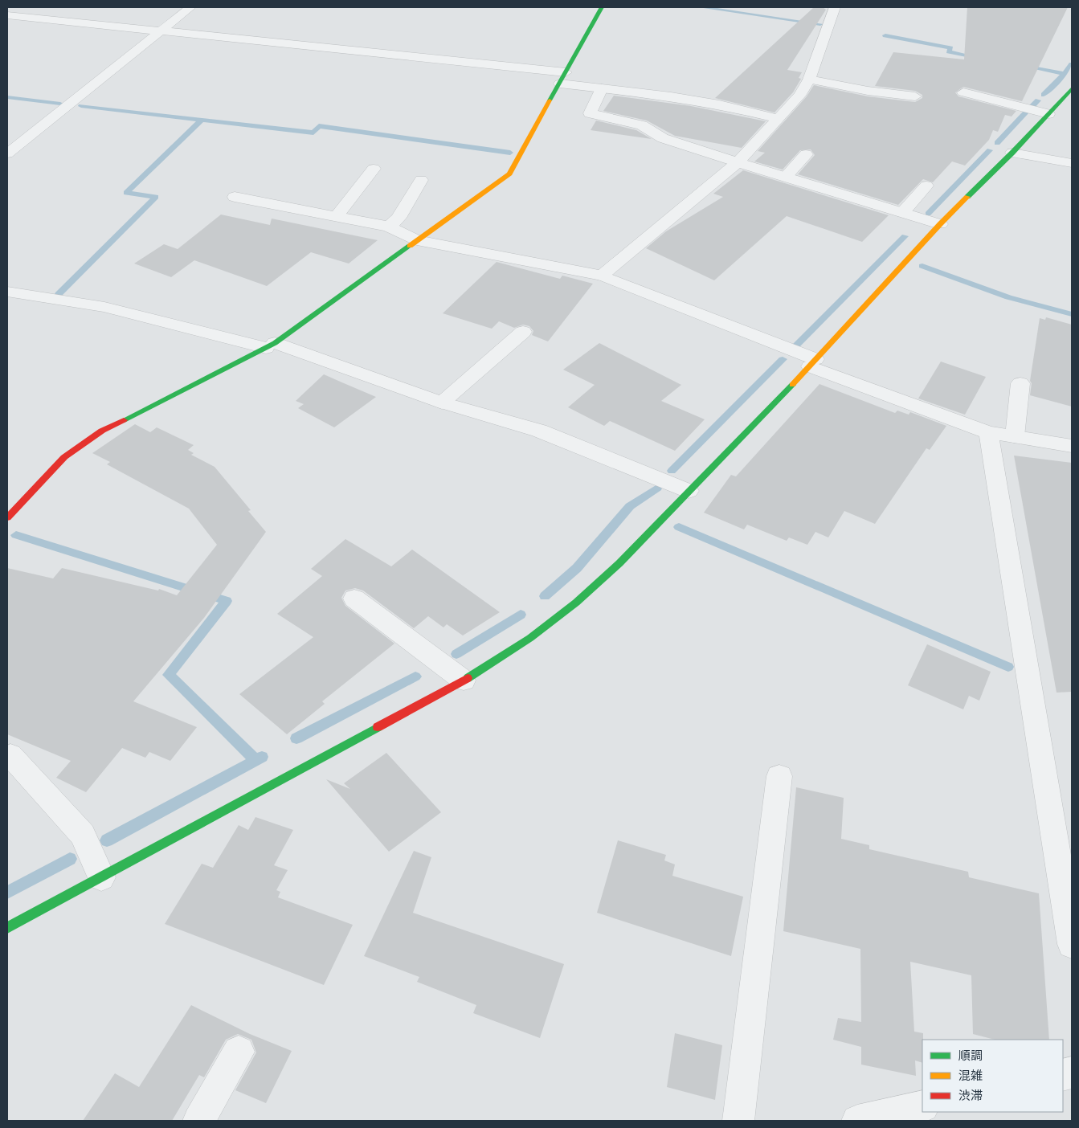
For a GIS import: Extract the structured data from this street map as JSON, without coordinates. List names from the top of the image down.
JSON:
{
  "legend": ["順調", "混雑", "渋滞"]
}
